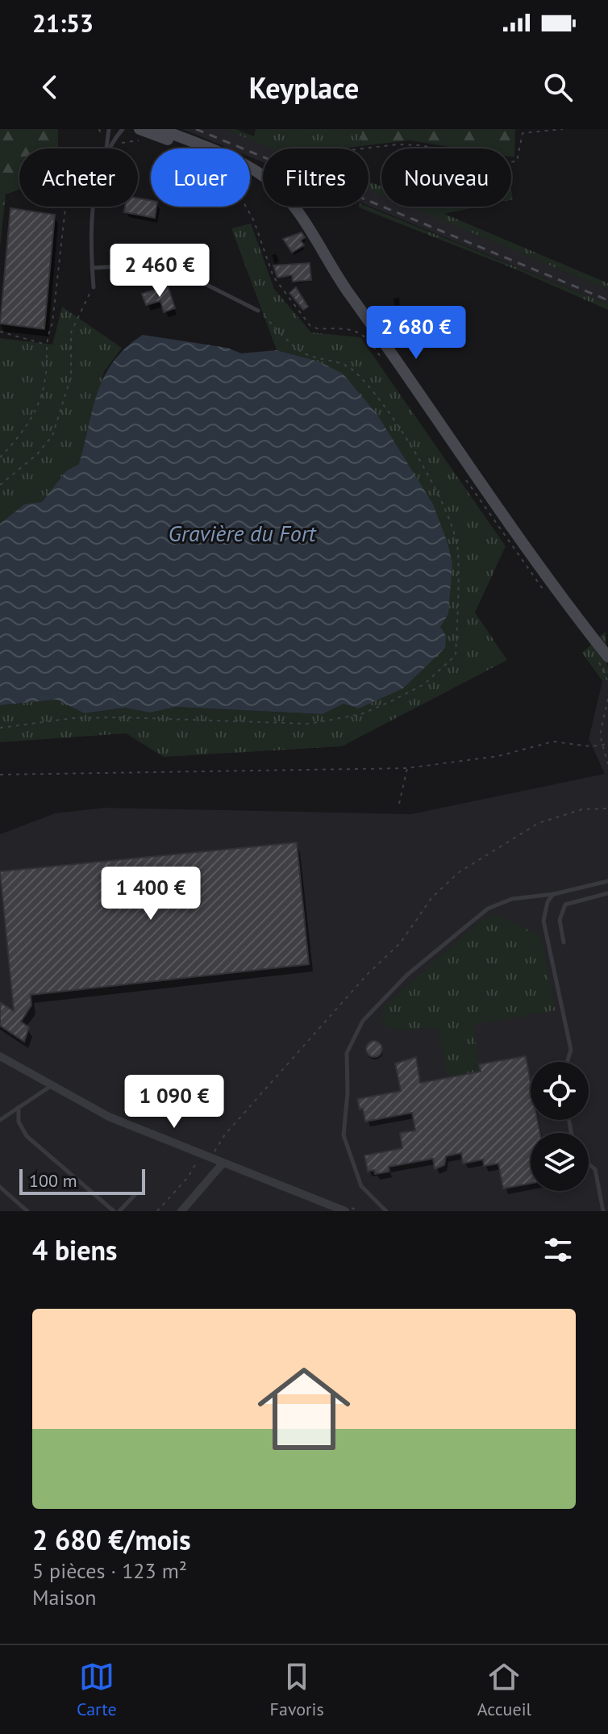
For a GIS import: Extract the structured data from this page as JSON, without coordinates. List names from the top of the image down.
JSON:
{
  "water": ["Gravière du Fort"],
  "scale_bar": "100 m",
  "page": {
    "status": "21:53",
    "header": "Keyplace",
    "chip": [
      "Acheter",
      "Louer",
      "Filtres",
      "Nouveau"
    ],
    "price": [
      "2 460 €",
      "2 680 €",
      "1 400 €",
      "1 090 €"
    ],
    "scale": "100 m",
    "heading": "4 biens",
    "list": [
      {
        "name": "2 680 €/mois",
        "note": "5 pièces · 123 m² · Maison"
      }
    ],
    "tabs": ["Carte", "Favoris", "Accueil"]
  }
}
